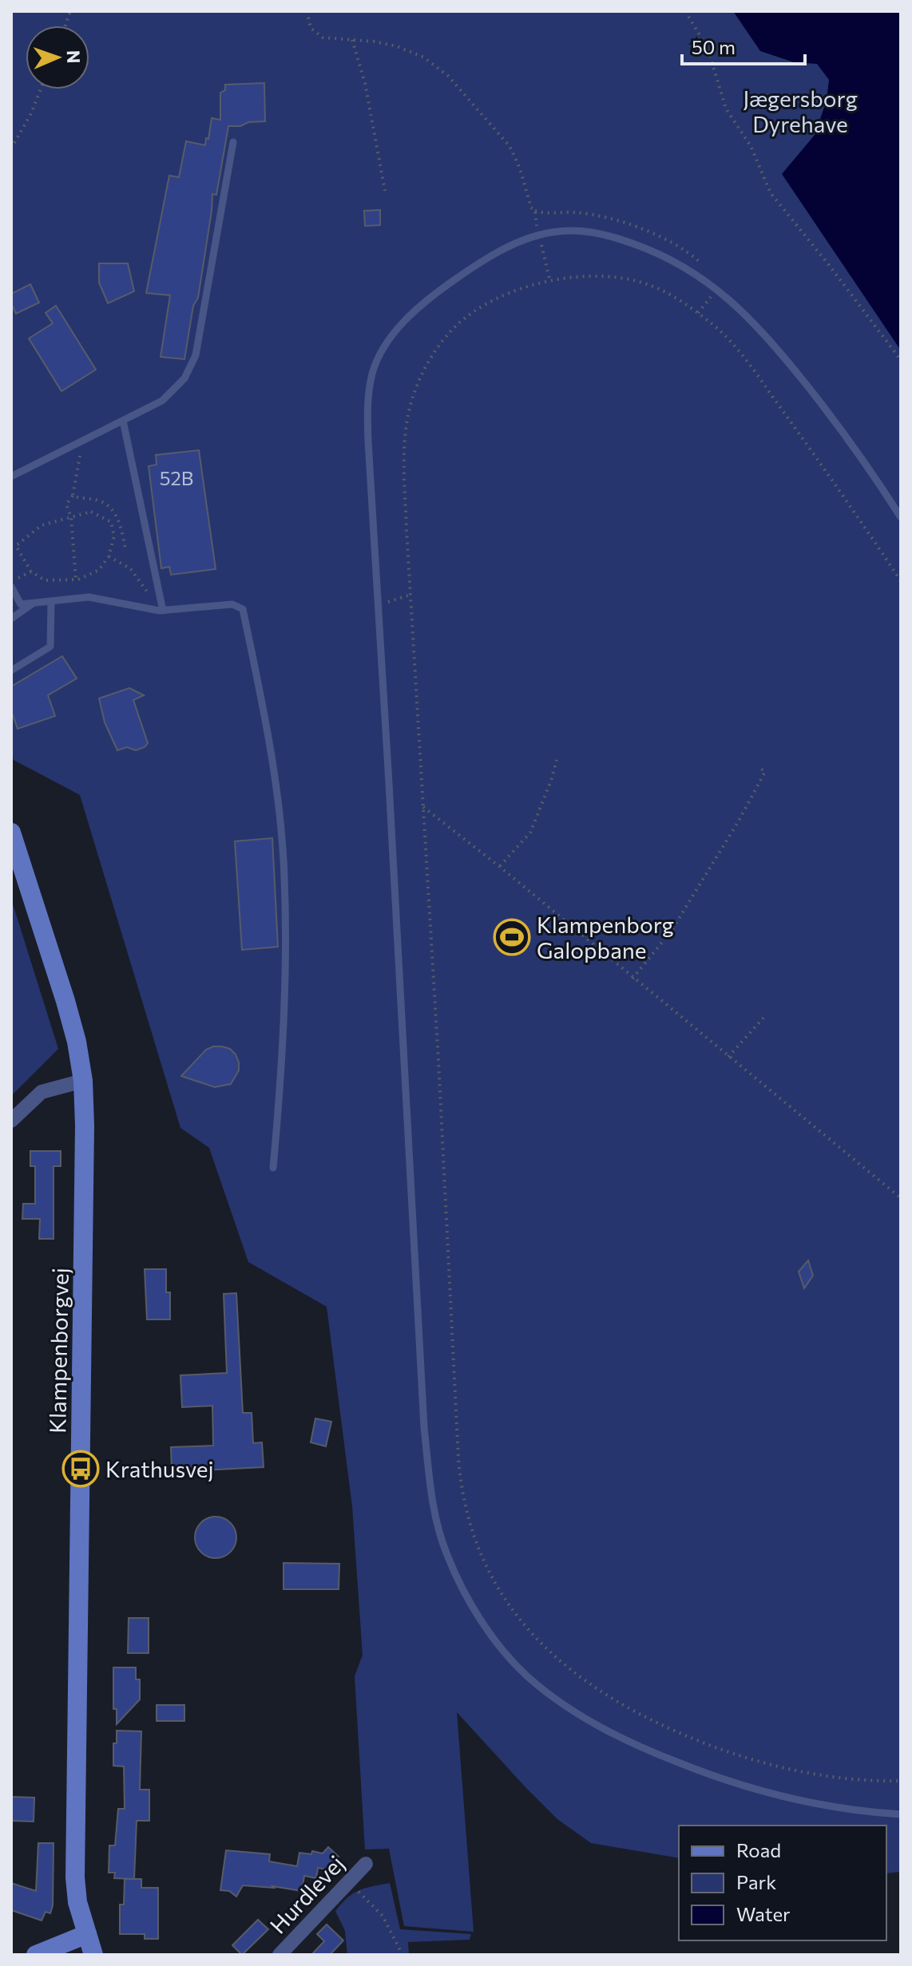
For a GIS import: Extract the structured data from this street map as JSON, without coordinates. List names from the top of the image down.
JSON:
{
  "streets": {
    "street": ["Klampenborgvej", "Hurdlevej"]
  },
  "parks": ["Jægersborg Dyrehave"],
  "places": {
    "sports": ["Klampenborg Galopbane"],
    "bus stop": ["Krathusvej"]
  },
  "house_numbers": ["52B"],
  "legend": ["Road", "Park", "Water"],
  "scale_bar": "50 m",
  "north": "right"
}
